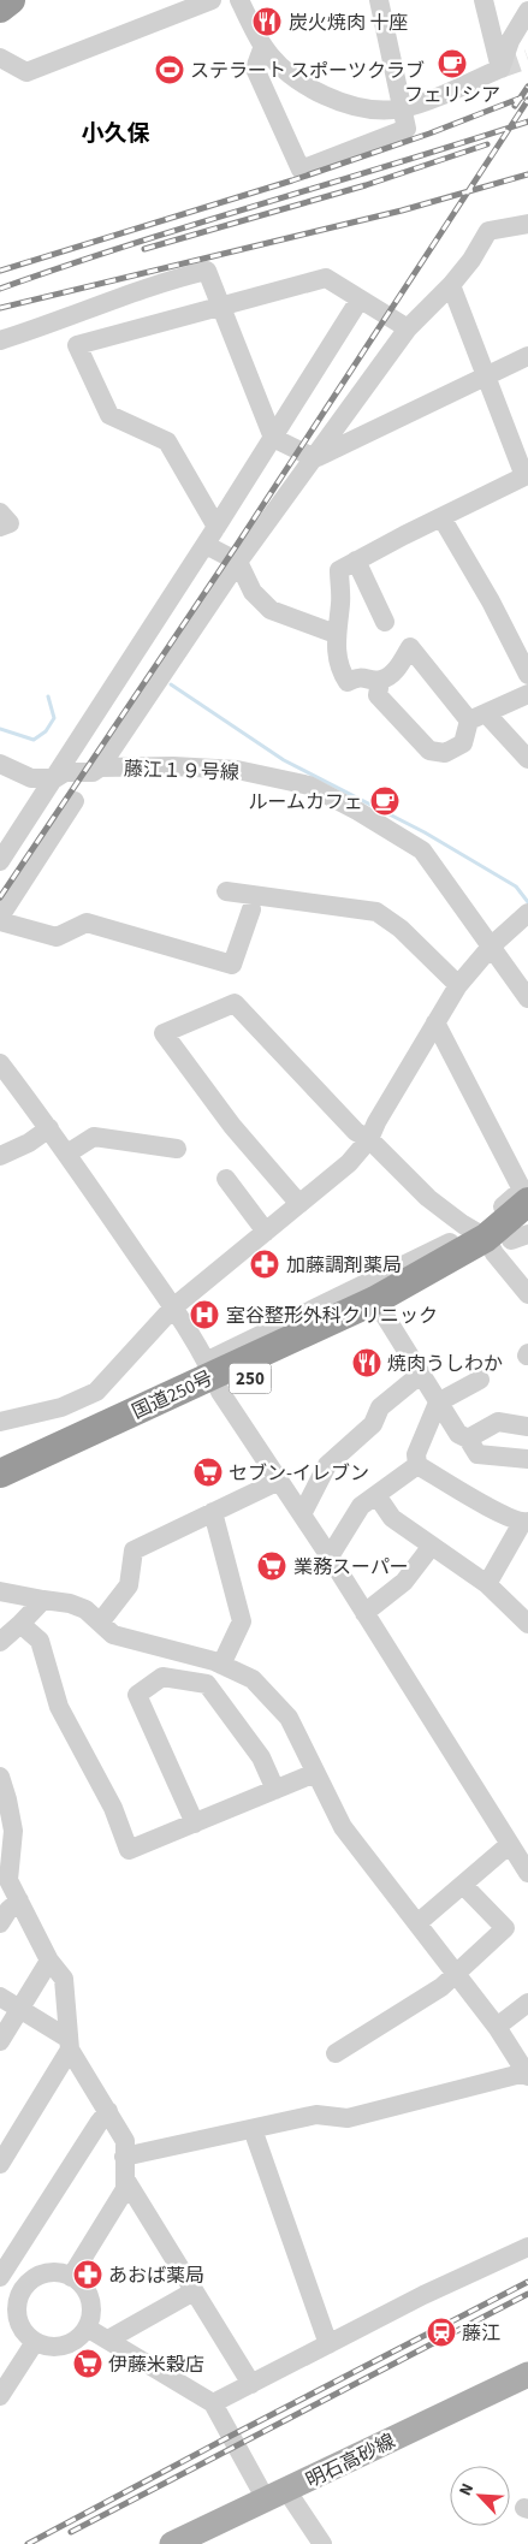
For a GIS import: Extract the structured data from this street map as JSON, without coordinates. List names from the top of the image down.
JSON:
{
  "streets": {
    "highway": ["250", "国道250号"],
    "main road": ["明石高砂線"],
    "street": ["藤江１９号線"]
  },
  "districts": ["小久保"],
  "places": {
    "restaurant": ["炭火焼肉 十座", "焼肉うしわか"],
    "cafe": ["フェリシア", "ルームカフェ"],
    "sports": ["ステラート スポーツクラブ"],
    "pharmacy": ["加藤調剤薬局", "あおば薬局"],
    "hospital": ["室谷整形外科クリニック"],
    "supermarket": ["セブン-イレブン", "業務スーパー", "伊藤米穀店"],
    "station": ["藤江"]
  },
  "north": "top left"
}
